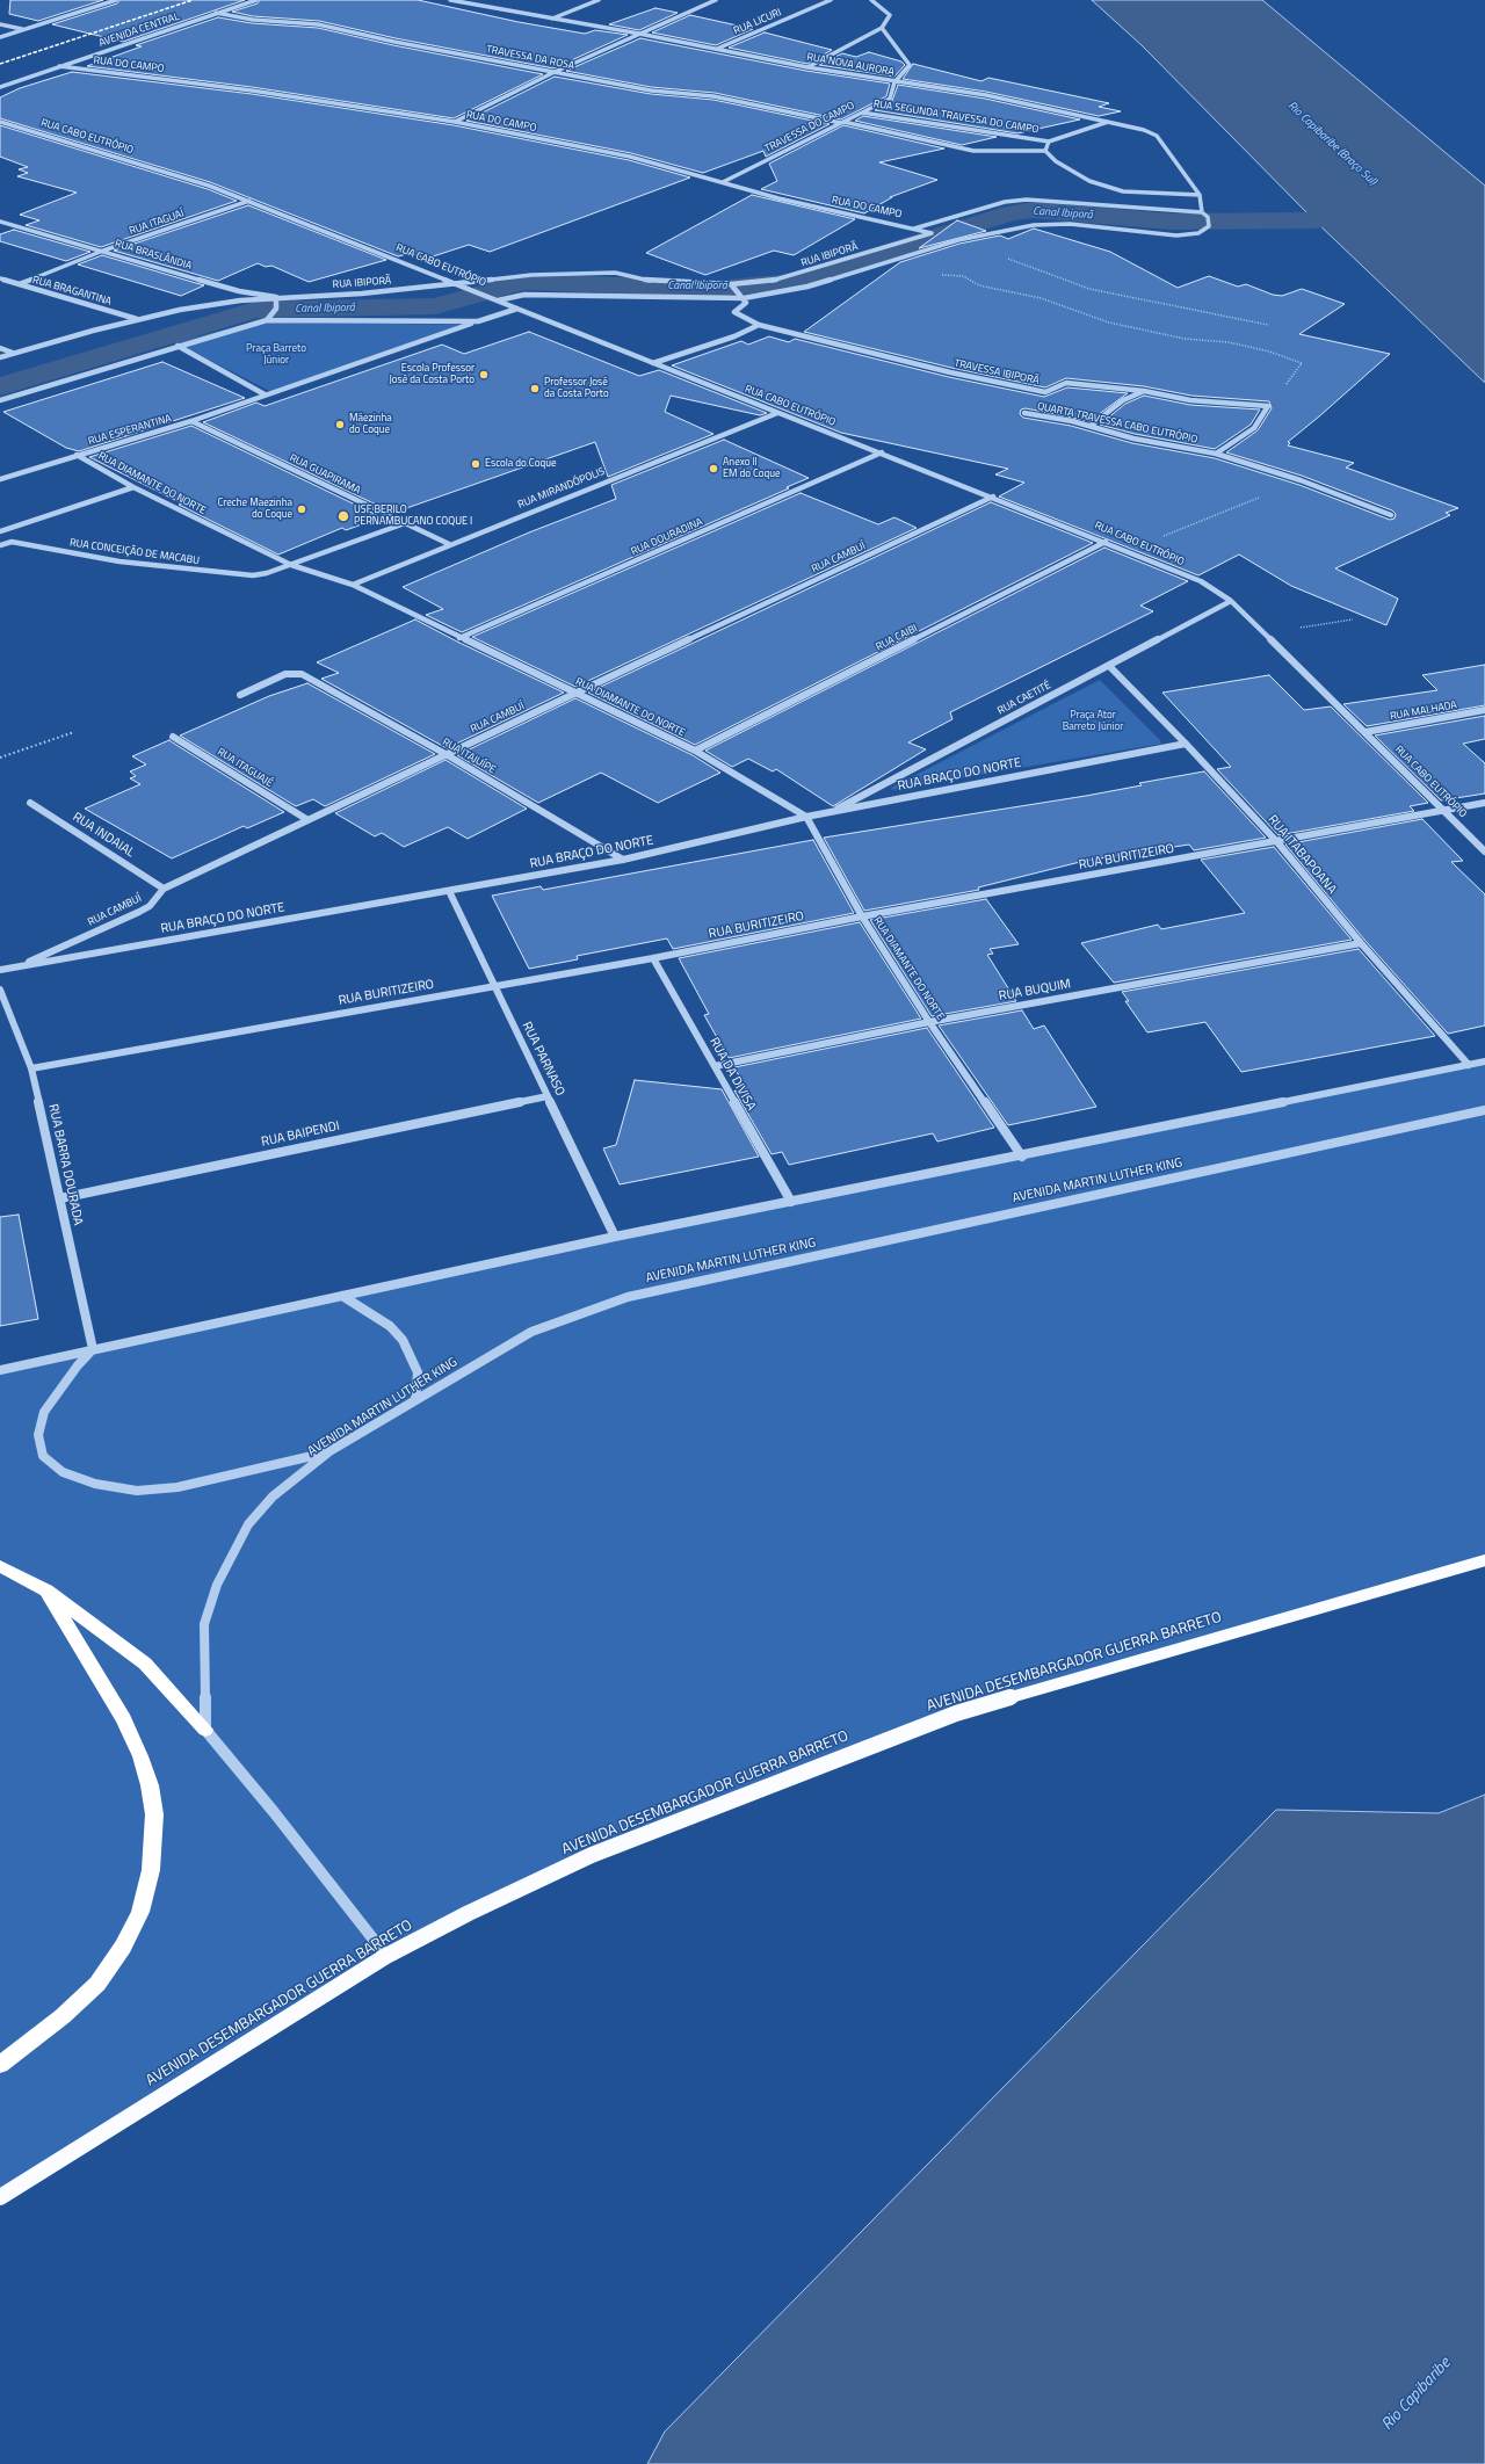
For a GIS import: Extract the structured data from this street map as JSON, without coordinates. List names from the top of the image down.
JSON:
{
  "streets": {
    "main road": ["AVENIDA DESEMBARGADOR GUERRA BARRETO"],
    "street": [
      "RUA LICURI",
      "AVENIDA CENTRAL",
      "TRAVESSA DA ROSA",
      "RUA DO CAMPO",
      "RUA NOVA AURORA",
      "RUA SEGUNDA TRAVESSA DO CAMPO",
      "TRAVESSA DO CAMPO",
      "RUA CABO EUTRÓPIO",
      "RUA ITAGUAÍ",
      "RUA BRASLÂNDIA",
      "RUA IBIPORÃ",
      "RUA BRAGANTINA",
      "TRAVESSA IBIPORÃ",
      "QUARTA TRAVESSA CABO EUTRÓPIO",
      "RUA ESPERANTINA",
      "RUA GUAPIRAMA",
      "RUA DIAMANTE DO NORTE",
      "RUA MIRANDÓPOLIS",
      "RUA DOURADINA",
      "RUA CONCEIÇÃO DE MACABU",
      "RUA CAMBUÍ",
      "RUA CAIBI",
      "RUA CAETITÉ",
      "RUA MALHADA",
      "RUA ITAJUÍPE",
      "RUA ITAGUAJÉ",
      "RUA BRAÇO DO NORTE",
      "RUA INDAIAL",
      "RUA ITABAPOANA",
      "RUA BURITIZEIRO",
      "RUA BUQUIM",
      "RUA PARNASO",
      "RUA DA DIVISA",
      "RUA BAIPENDI",
      "RUA BARRA DOURADA",
      "AVENIDA MARTIN LUTHER KING"
    ]
  },
  "crossings": [
    ["RUA LICURI", "RUA NOVA AURORA"],
    ["AVENIDA CENTRAL", "TRAVESSA DA ROSA"],
    ["AVENIDA CENTRAL", "RUA DO CAMPO"],
    ["TRAVESSA DA ROSA", "TRAVESSA DO CAMPO"],
    ["RUA DO CAMPO", "TRAVESSA DO CAMPO"],
    ["RUA DO CAMPO", "RUA IBIPORÃ"],
    ["RUA NOVA AURORA", "TRAVESSA DO CAMPO"],
    ["RUA SEGUNDA TRAVESSA DO CAMPO", "TRAVESSA DO CAMPO"],
    ["RUA CABO EUTRÓPIO", "RUA ITAGUAÍ"],
    ["RUA CABO EUTRÓPIO", "RUA IBIPORÃ"],
    ["RUA CABO EUTRÓPIO", "RUA MIRANDÓPOLIS"],
    ["RUA CABO EUTRÓPIO", "RUA DOURADINA"],
    ["RUA CABO EUTRÓPIO", "RUA CAMBUÍ"],
    ["RUA CABO EUTRÓPIO", "RUA CAIBI"],
    ["RUA CABO EUTRÓPIO", "RUA CAETITÉ"],
    ["RUA CABO EUTRÓPIO", "RUA MALHADA"],
    ["RUA CABO EUTRÓPIO", "RUA BURITIZEIRO"],
    ["RUA ITAGUAÍ", "RUA BRASLÂNDIA"],
    ["RUA ITAGUAÍ", "RUA BRAGANTINA"],
    ["RUA BRASLÂNDIA", "RUA IBIPORÃ"],
    ["RUA IBIPORÃ", "RUA BRAGANTINA"],
    ["RUA ESPERANTINA", "RUA GUAPIRAMA"],
    ["RUA ESPERANTINA", "RUA DIAMANTE DO NORTE"],
    ["RUA GUAPIRAMA", "RUA MIRANDÓPOLIS"],
    ["RUA DIAMANTE DO NORTE", "RUA MIRANDÓPOLIS"],
    ["RUA DIAMANTE DO NORTE", "RUA DOURADINA"],
    ["RUA DIAMANTE DO NORTE", "RUA CONCEIÇÃO DE MACABU"],
    ["RUA DIAMANTE DO NORTE", "RUA CAMBUÍ"],
    ["RUA DIAMANTE DO NORTE", "RUA CAIBI"],
    ["RUA DIAMANTE DO NORTE", "RUA BRAÇO DO NORTE"],
    ["RUA DIAMANTE DO NORTE", "RUA BURITIZEIRO"],
    ["RUA DIAMANTE DO NORTE", "RUA BUQUIM"],
    ["RUA CAMBUÍ", "RUA ITAJUÍPE"],
    ["RUA CAMBUÍ", "RUA ITAGUAJÉ"],
    ["RUA CAMBUÍ", "RUA BRAÇO DO NORTE"],
    ["RUA CAMBUÍ", "RUA INDAIAL"],
    ["RUA CAETITÉ", "RUA BRAÇO DO NORTE"],
    ["RUA CAETITÉ", "RUA ITABAPOANA"],
    ["RUA ITAJUÍPE", "RUA BRAÇO DO NORTE"],
    ["RUA BRAÇO DO NORTE", "RUA ITABAPOANA"],
    ["RUA BRAÇO DO NORTE", "RUA PARNASO"],
    ["RUA ITABAPOANA", "RUA BURITIZEIRO"],
    ["RUA ITABAPOANA", "RUA BUQUIM"],
    ["RUA BURITIZEIRO", "RUA PARNASO"],
    ["RUA BURITIZEIRO", "RUA DA DIVISA"],
    ["RUA BURITIZEIRO", "RUA BARRA DOURADA"],
    ["RUA BUQUIM", "RUA DA DIVISA"],
    ["RUA PARNASO", "RUA BAIPENDI"],
    ["RUA BAIPENDI", "RUA BARRA DOURADA"]
  ],
  "water": ["Rio Capibaribe (Braço Sul)", "Canal Ibiporã", "Rio Capibaribe"],
  "parks": ["Praça Barreto Júnior", "Praça Ator Barreto Júnior"],
  "places": [
    "Escola Professor José da Costa Porto",
    "Professor José da Costa Porto",
    "Mãezinha do Coque",
    "Escola do Coque",
    "Anexo II EM do Coque",
    "Creche Maezinha do Coque",
    "USF BERILO PERNAMBUCANO COQUE I"
  ]
}
